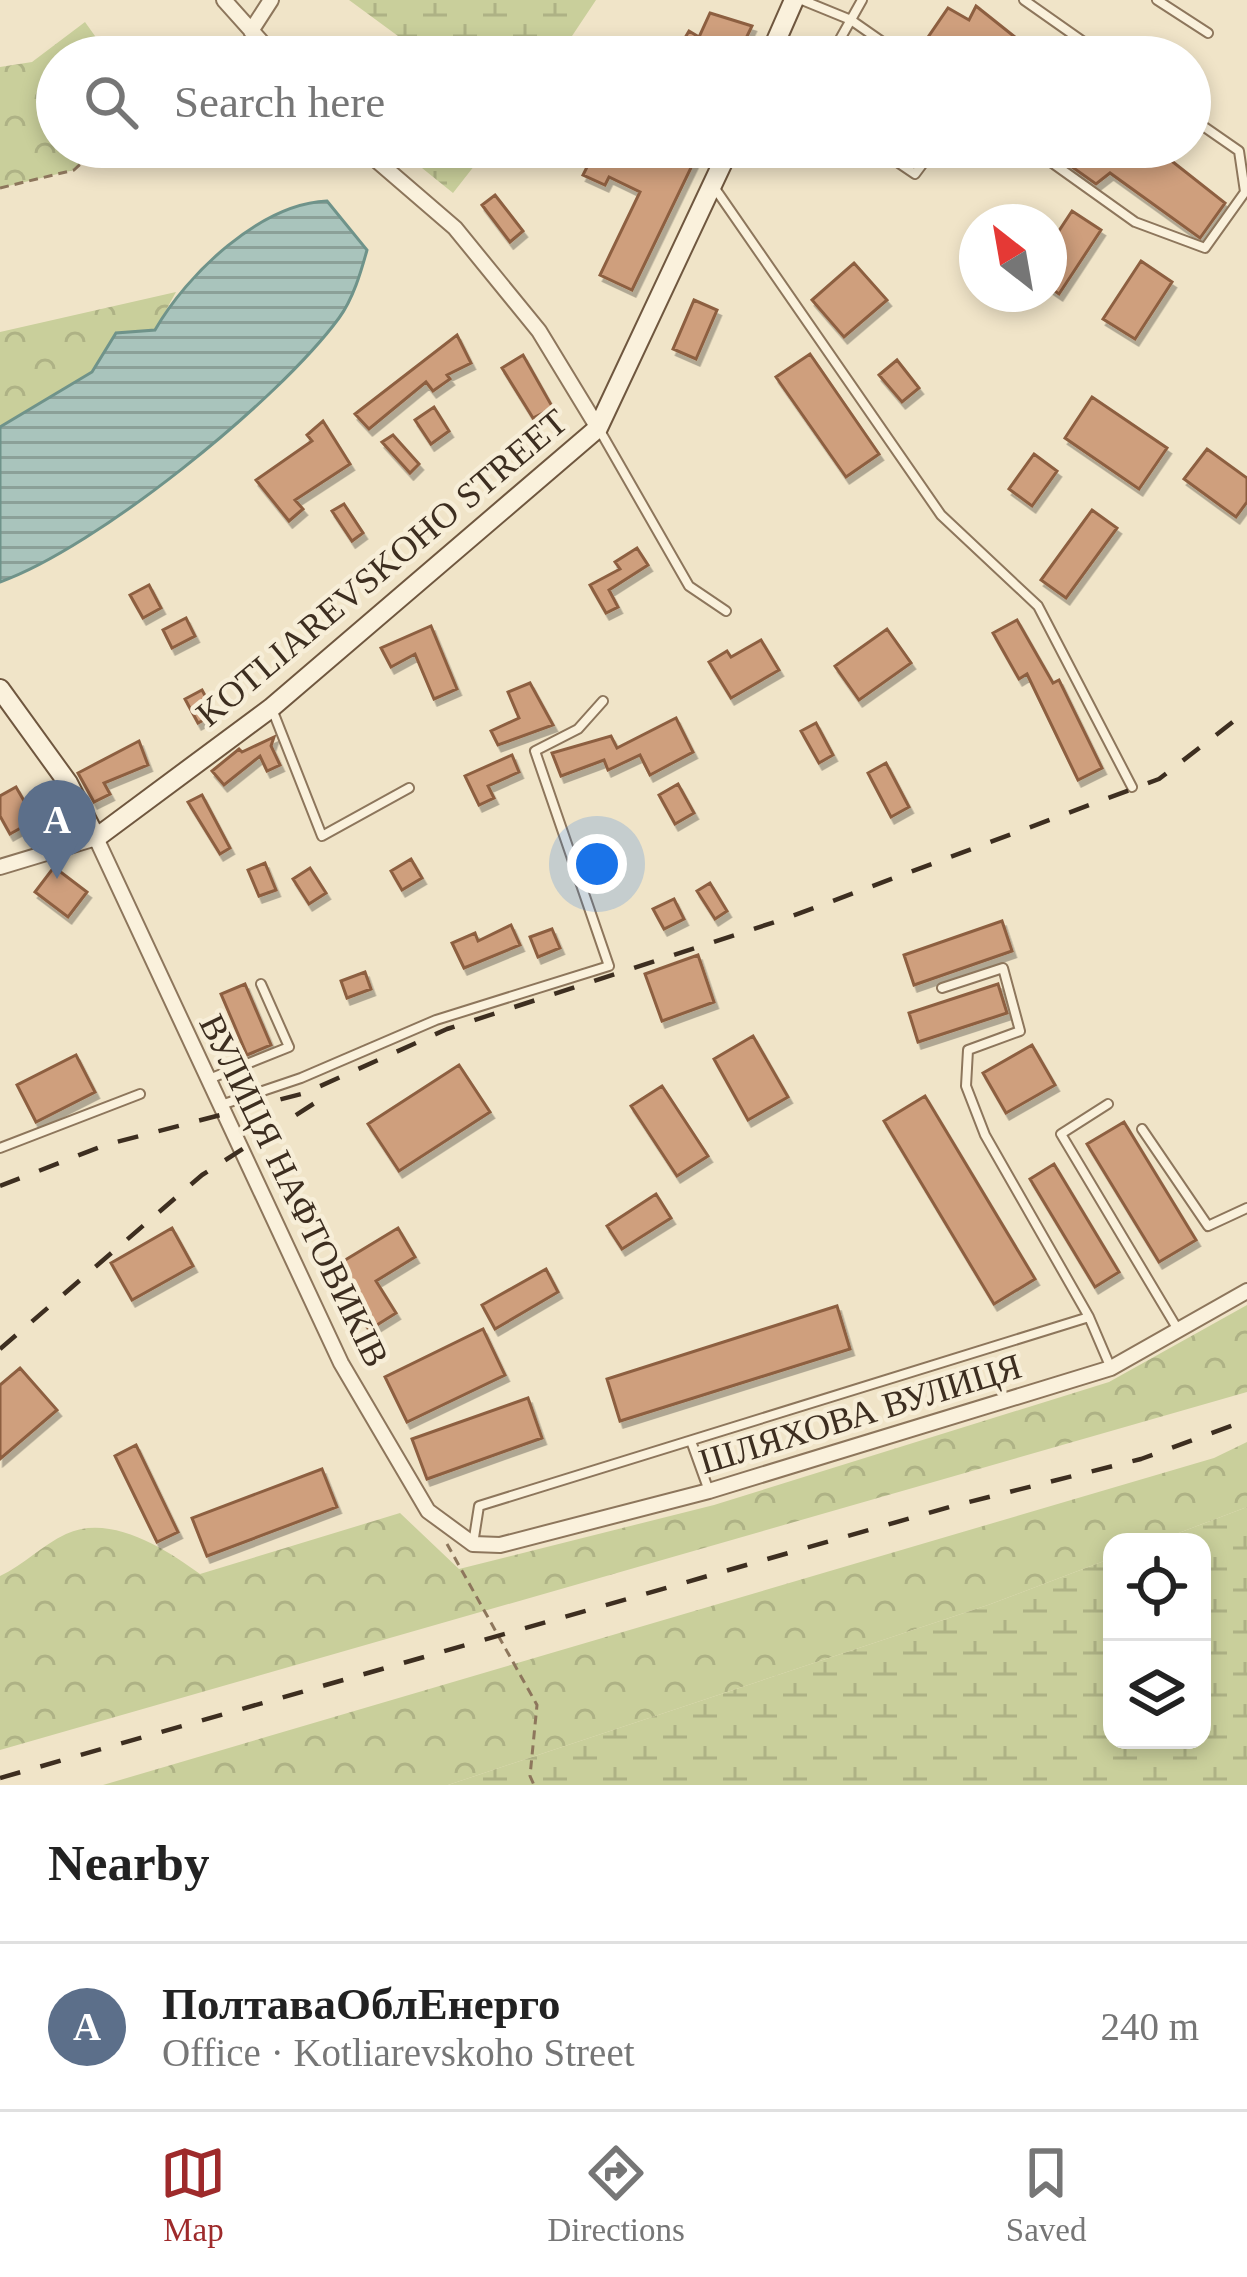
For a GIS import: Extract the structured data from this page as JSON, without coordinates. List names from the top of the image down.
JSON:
{
  "streets": {
    "street": ["KOTLIAREVSKOHO STREET", "ВУЛИЦЯ НАФТОВИКІВ", "ШЛЯХОВА ВУЛИЦЯ"]
  },
  "crossings": [
    ["KOTLIAREVSKOHO STREET", "ВУЛИЦЯ НАФТОВИКІВ"],
    ["ВУЛИЦЯ НАФТОВИКІВ", "ШЛЯХОВА ВУЛИЦЯ"]
  ],
  "north": "top left",
  "page": {
    "search": "Search here",
    "pins": "A",
    "heading": "Nearby",
    "list": [
      {
        "mark": "A",
        "name": "ПолтаваОблЕнерго",
        "note": "Office · Kotliarevskoho Street",
        "value": "240 m"
      }
    ],
    "nav": ["Map", "Directions", "Saved"]
  }
}
